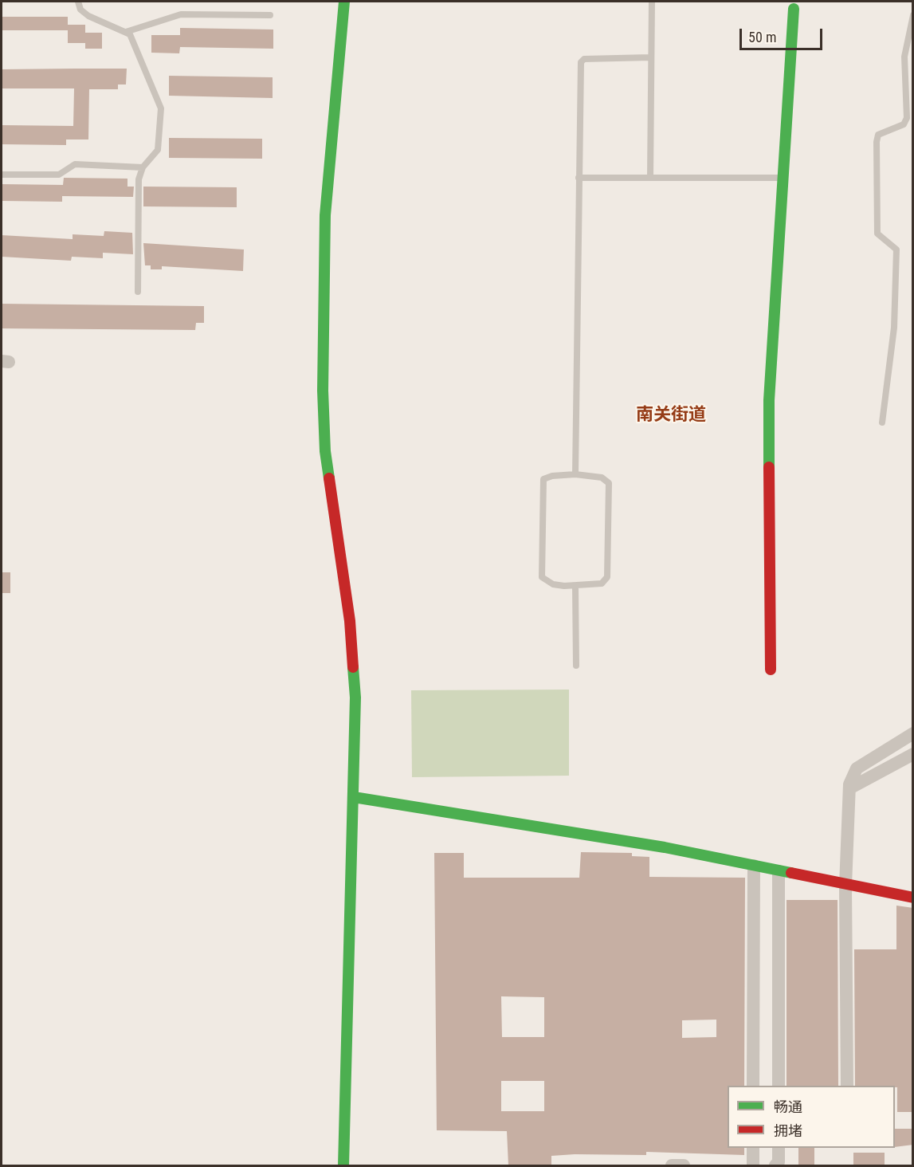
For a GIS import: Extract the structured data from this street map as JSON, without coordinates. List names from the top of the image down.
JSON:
{
  "districts": ["南关街道"],
  "legend": ["畅通", "拥堵"],
  "scale_bar": "50 m"
}
